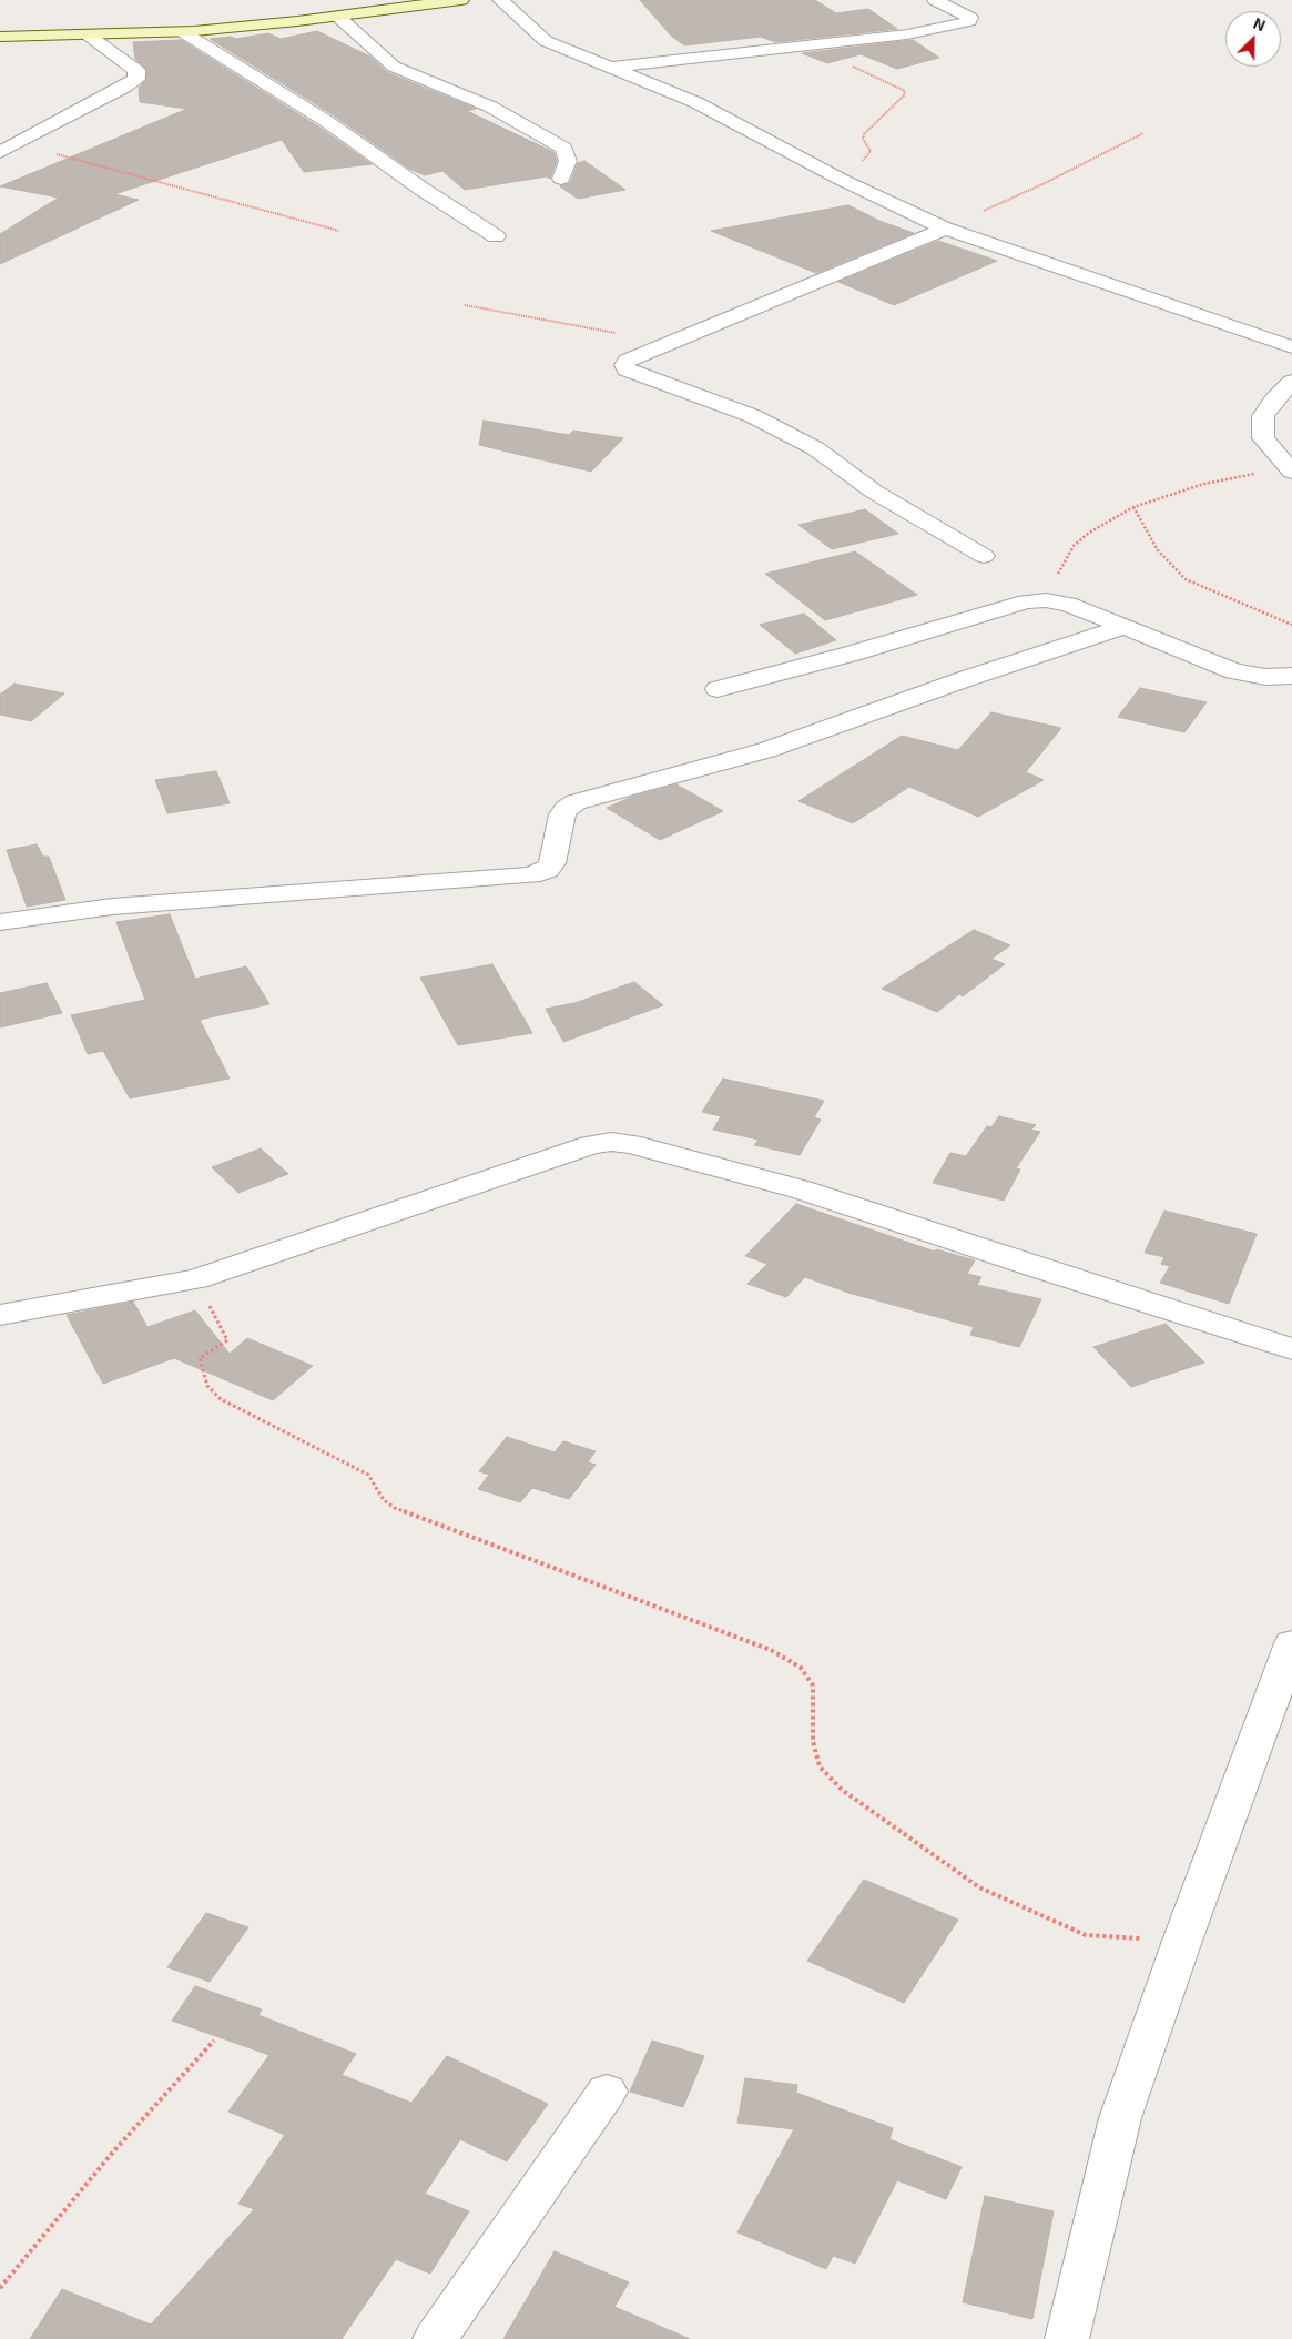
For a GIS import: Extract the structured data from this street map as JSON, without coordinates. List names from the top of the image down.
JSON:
{
  "north": "top right"
}
